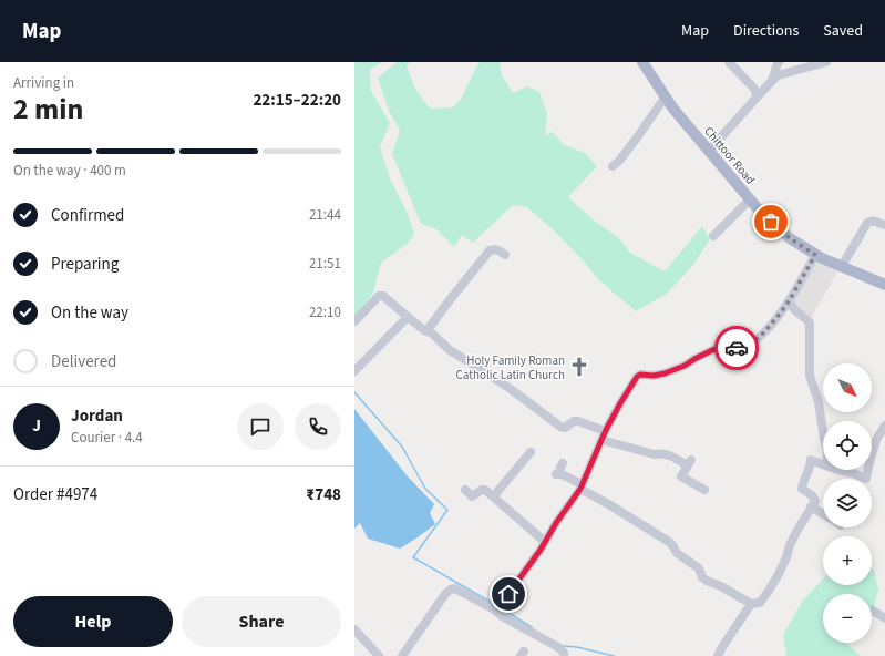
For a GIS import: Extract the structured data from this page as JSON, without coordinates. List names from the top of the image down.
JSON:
{
  "streets": {
    "main road": ["Chittoor Road"]
  },
  "places": {
    "church": ["Holy Family Roman Catholic Latin Church"]
  },
  "north": "bottom right",
  "page": {
    "header": "Map",
    "nav": ["Map", "Directions", "Saved"],
    "heading": ["2 min", "Arriving in", "22:15–22:20"],
    "panel": [
      "Jordan",
      "Courier · 4.4",
      "Order #4974",
      "₹748"
    ],
    "bar": "On the way · 400 m",
    "list": [
      ["Confirmed", "21:44"],
      ["Preparing", "21:51"],
      ["On the way", "22:10"],
      "Delivered"
    ],
    "map_buttons": ["+", "−"],
    "round": "J",
    "buttons": ["Help", "Share"]
  }
}
